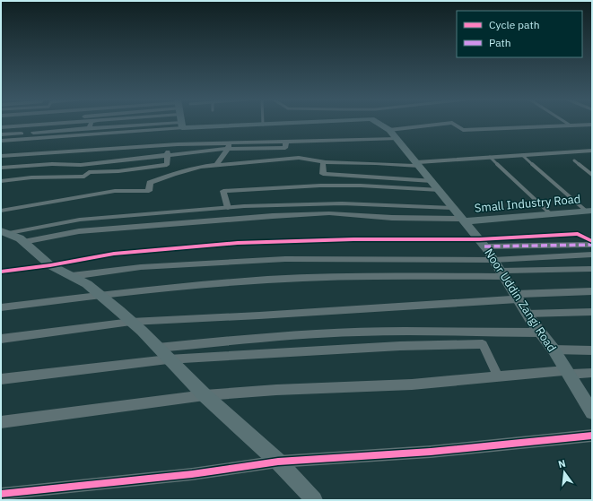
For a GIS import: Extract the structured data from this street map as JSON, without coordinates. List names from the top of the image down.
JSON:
{
  "streets": {
    "street": ["Small Industry Road", "Noor Uddin Zangi Road"]
  },
  "crossings": [
    ["Small Industry Road", "Noor Uddin Zangi Road"]
  ],
  "legend": ["Cycle path", "Path"],
  "north": "top"
}
